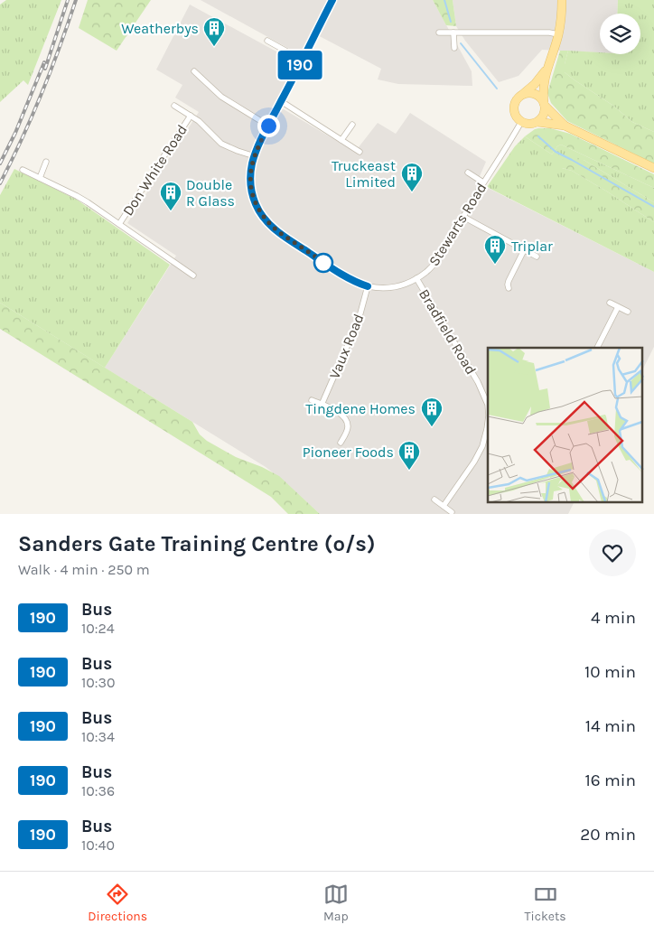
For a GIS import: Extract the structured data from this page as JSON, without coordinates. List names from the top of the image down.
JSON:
{
  "streets": {
    "street": [
      "Don White Road",
      "Stewarts Road",
      "Bradfield Road",
      "Vaux Road"
    ]
  },
  "crossings": [
    ["Stewarts Road", "Bradfield Road"],
    ["Stewarts Road", "Vaux Road"]
  ],
  "places": {
    "building": [
      "Weatherbys",
      "Truckeast Limited",
      "Double R Glass",
      "Triplar",
      "Tingdene Homes",
      "Pioneer Foods"
    ]
  },
  "lines": ["bus line 190"],
  "page": {
    "on_map": "190",
    "heading": ["Sanders Gate Training Centre (o/s)", "Walk · 4 min · 250 m"],
    "list": [
      {
        "mark": "190",
        "name": "Bus",
        "note": "10:24",
        "value": "4 min"
      },
      {
        "mark": "190",
        "name": "Bus",
        "note": "10:30",
        "value": "10 min"
      },
      {
        "mark": "190",
        "name": "Bus",
        "note": "10:34",
        "value": "14 min"
      },
      {
        "mark": "190",
        "name": "Bus",
        "note": "10:36",
        "value": "16 min"
      },
      {
        "mark": "190",
        "name": "Bus",
        "note": "10:40",
        "value": "20 min"
      }
    ],
    "tabs": ["Directions", "Map", "Tickets"]
  }
}
